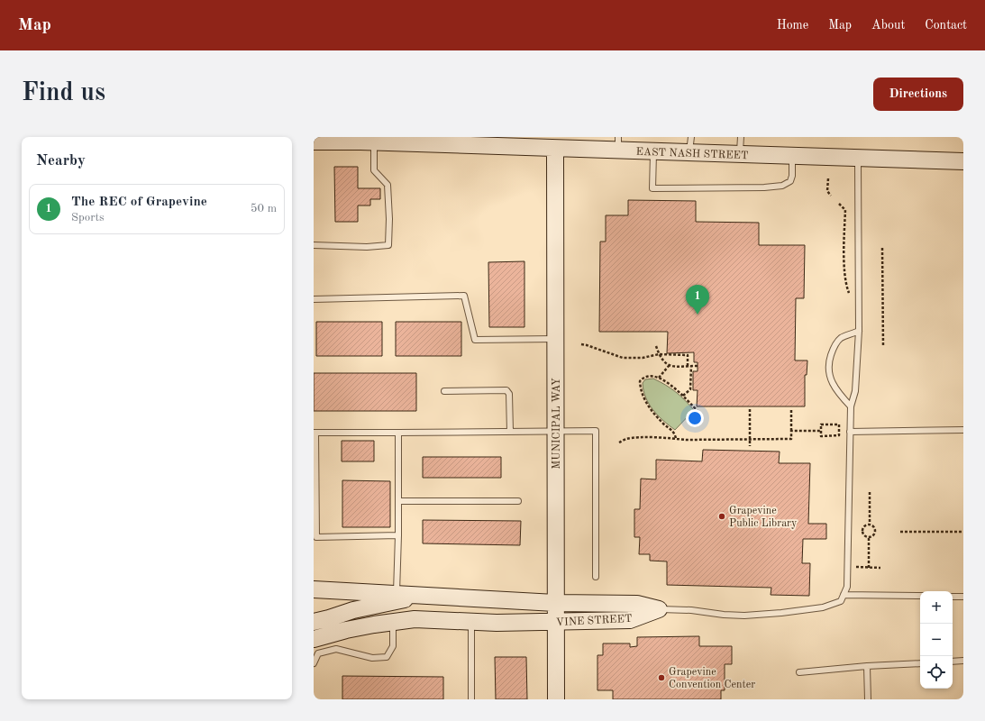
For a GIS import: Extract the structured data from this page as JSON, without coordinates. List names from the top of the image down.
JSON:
{
  "streets": {
    "street": ["EAST NASH STREET", "MUNICIPAL WAY", "VINE STREET"]
  },
  "crossings": [
    ["EAST NASH STREET", "MUNICIPAL WAY"],
    ["MUNICIPAL WAY", "VINE STREET"]
  ],
  "places": ["Grapevine Public Library", "Grapevine Convention Center"],
  "page": {
    "header": "Map",
    "nav": [
      "Home",
      "Map",
      "About",
      "Contact"
    ],
    "buttons": "Directions",
    "title": "Find us",
    "heading": "Nearby",
    "list": [
      {
        "mark": "1",
        "name": "The REC of Grapevine",
        "note": "Sports",
        "value": "50 m"
      }
    ],
    "pins": "1",
    "map_buttons": ["+", "−"]
  }
}
